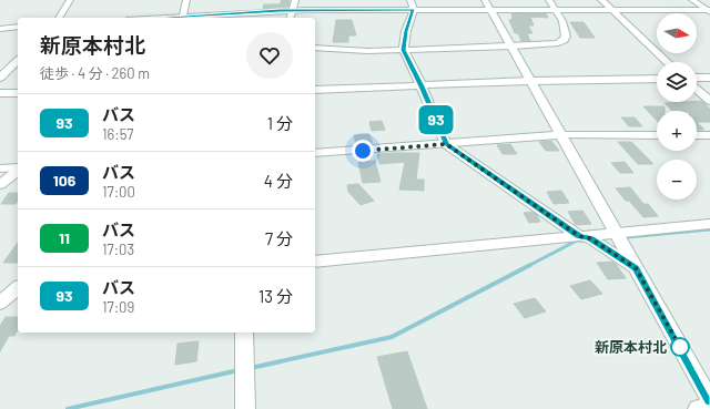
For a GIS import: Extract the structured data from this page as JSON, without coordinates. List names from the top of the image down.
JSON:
{
  "places": ["新原本村北"],
  "lines": ["bus line 93"],
  "north": "right",
  "page": {
    "on_map": "93",
    "map_buttons": ["+", "−"],
    "heading": ["新原本村北", "徒歩 · 4 分 · 260 m"],
    "list": [
      {
        "mark": "93",
        "name": "バス",
        "note": "16:57",
        "value": "1 分"
      },
      {
        "mark": "106",
        "name": "バス",
        "note": "17:00",
        "value": "4 分"
      },
      {
        "mark": "11",
        "name": "バス",
        "note": "17:03",
        "value": "7 分"
      },
      {
        "mark": "93",
        "name": "バス",
        "note": "17:09",
        "value": "13 分"
      }
    ]
  }
}
